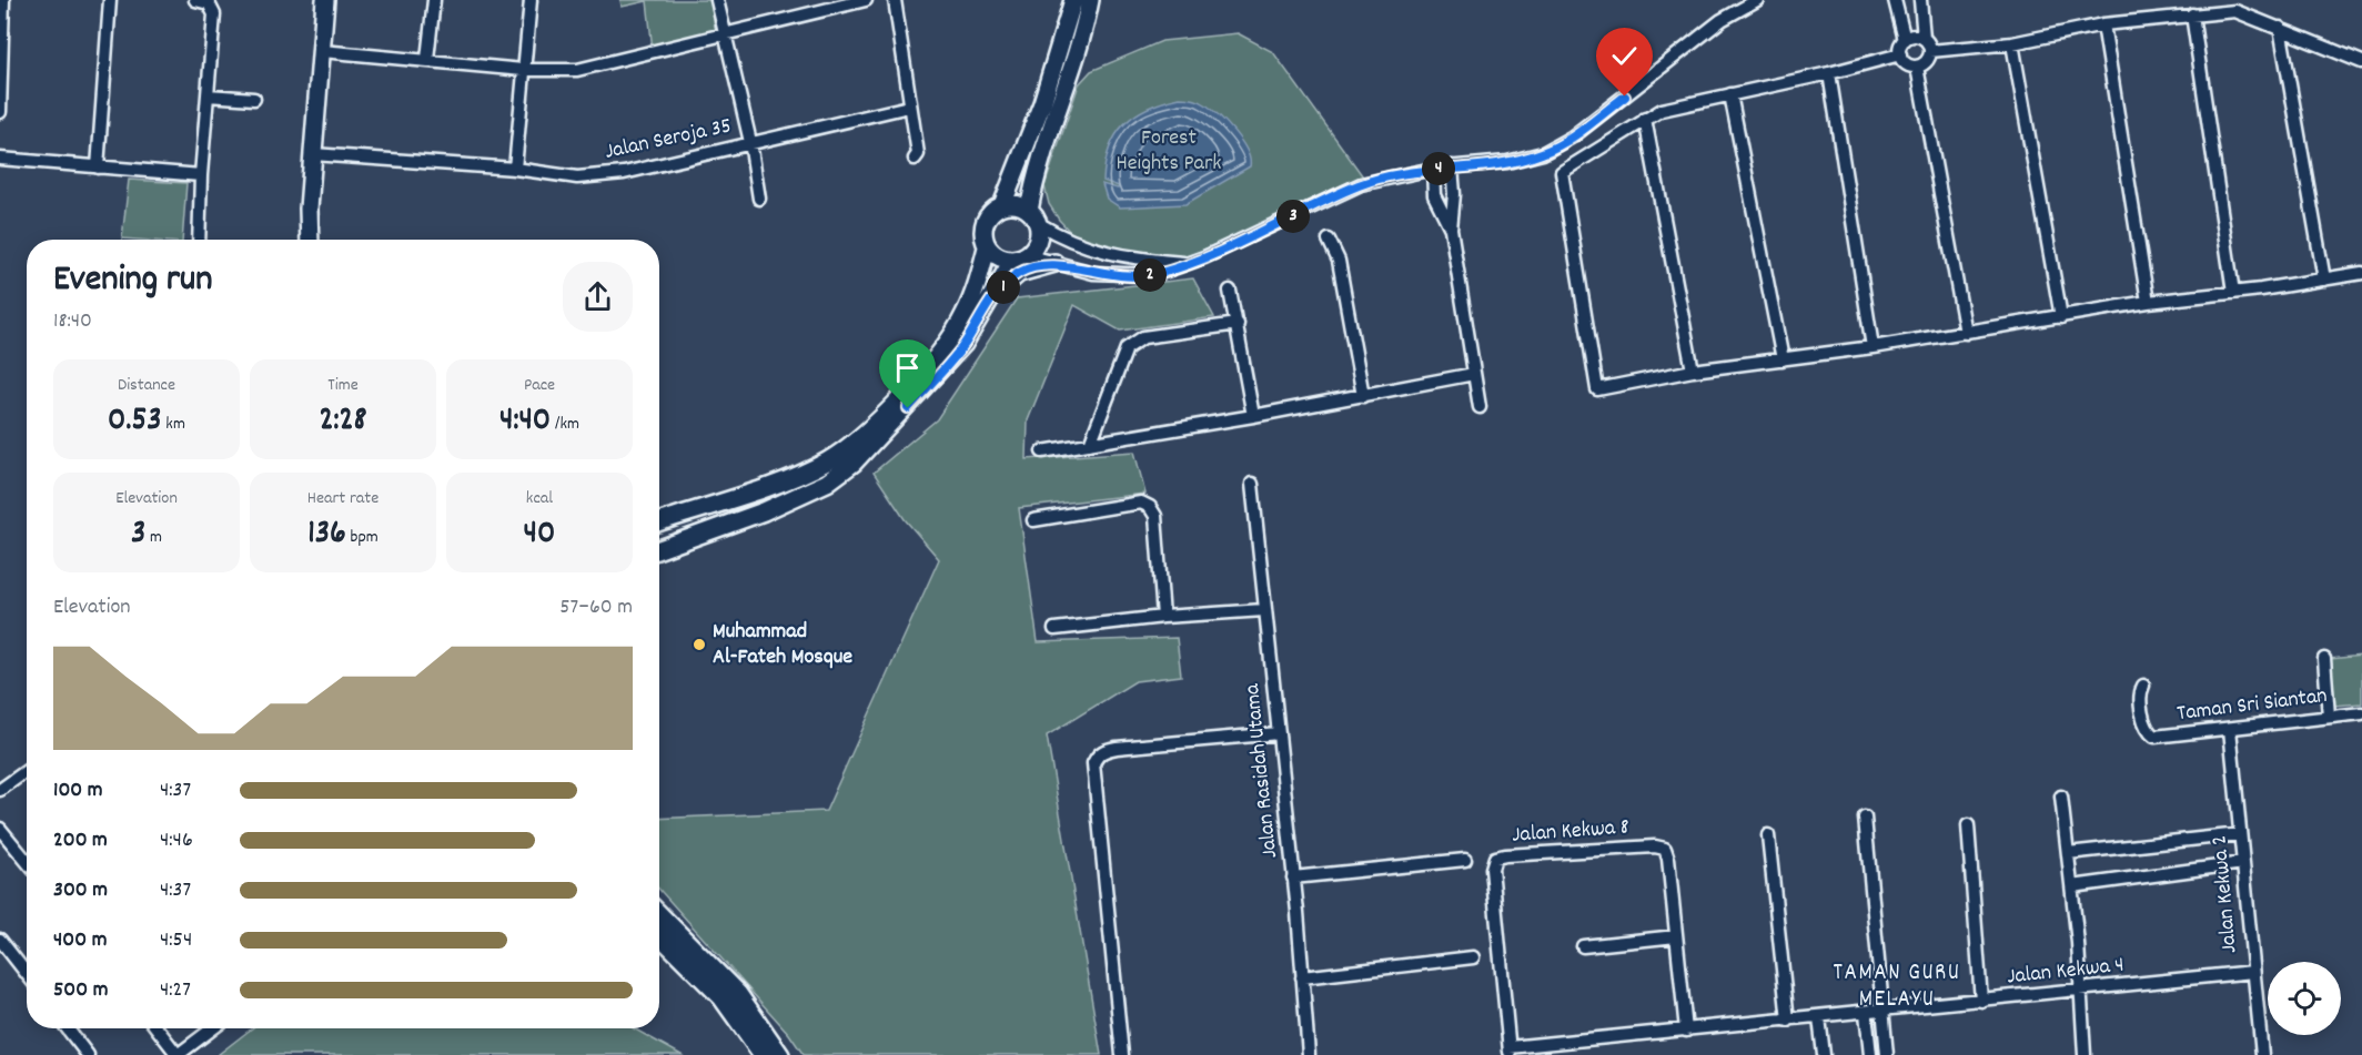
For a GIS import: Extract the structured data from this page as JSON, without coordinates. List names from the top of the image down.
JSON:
{
  "streets": {
    "street": [
      "Jalan Seroja 35",
      "Taman Sri Siantan",
      "Jalan Rasidah Utama",
      "Jalan Kekwa 8",
      "Jalan Kekwa 2",
      "Jalan Kekwa 4"
    ]
  },
  "crossings": [
    ["Taman Sri Siantan", "Jalan Kekwa 2"],
    ["Jalan Kekwa 8", "Jalan Kekwa 4"],
    ["Jalan Kekwa 2", "Jalan Kekwa 4"]
  ],
  "districts": ["TAMAN GURU MELAYU"],
  "parks": ["Forest Heights Park"],
  "places": ["Muhammad Al-Fateh Mosque"],
  "page": {
    "pins": [
      "4",
      "3",
      "2",
      "1"
    ],
    "heading": ["Evening run", "18:40"],
    "stats": [
      ["Distance", "0.53 km"],
      ["Time", "2:28"],
      ["Pace", "4:40 /km"],
      ["Elevation", "3 m"],
      ["Heart rate", "136 bpm"],
      ["kcal", "40"]
    ],
    "chart": ["Elevation", "57–60 m"],
    "list": [
      {
        "name": "100 m",
        "note": "4:37"
      },
      {
        "name": "200 m",
        "note": "4:46"
      },
      {
        "name": "300 m",
        "note": "4:37"
      },
      {
        "name": "400 m",
        "note": "4:54"
      },
      {
        "name": "500 m",
        "note": "4:27"
      }
    ]
  }
}
